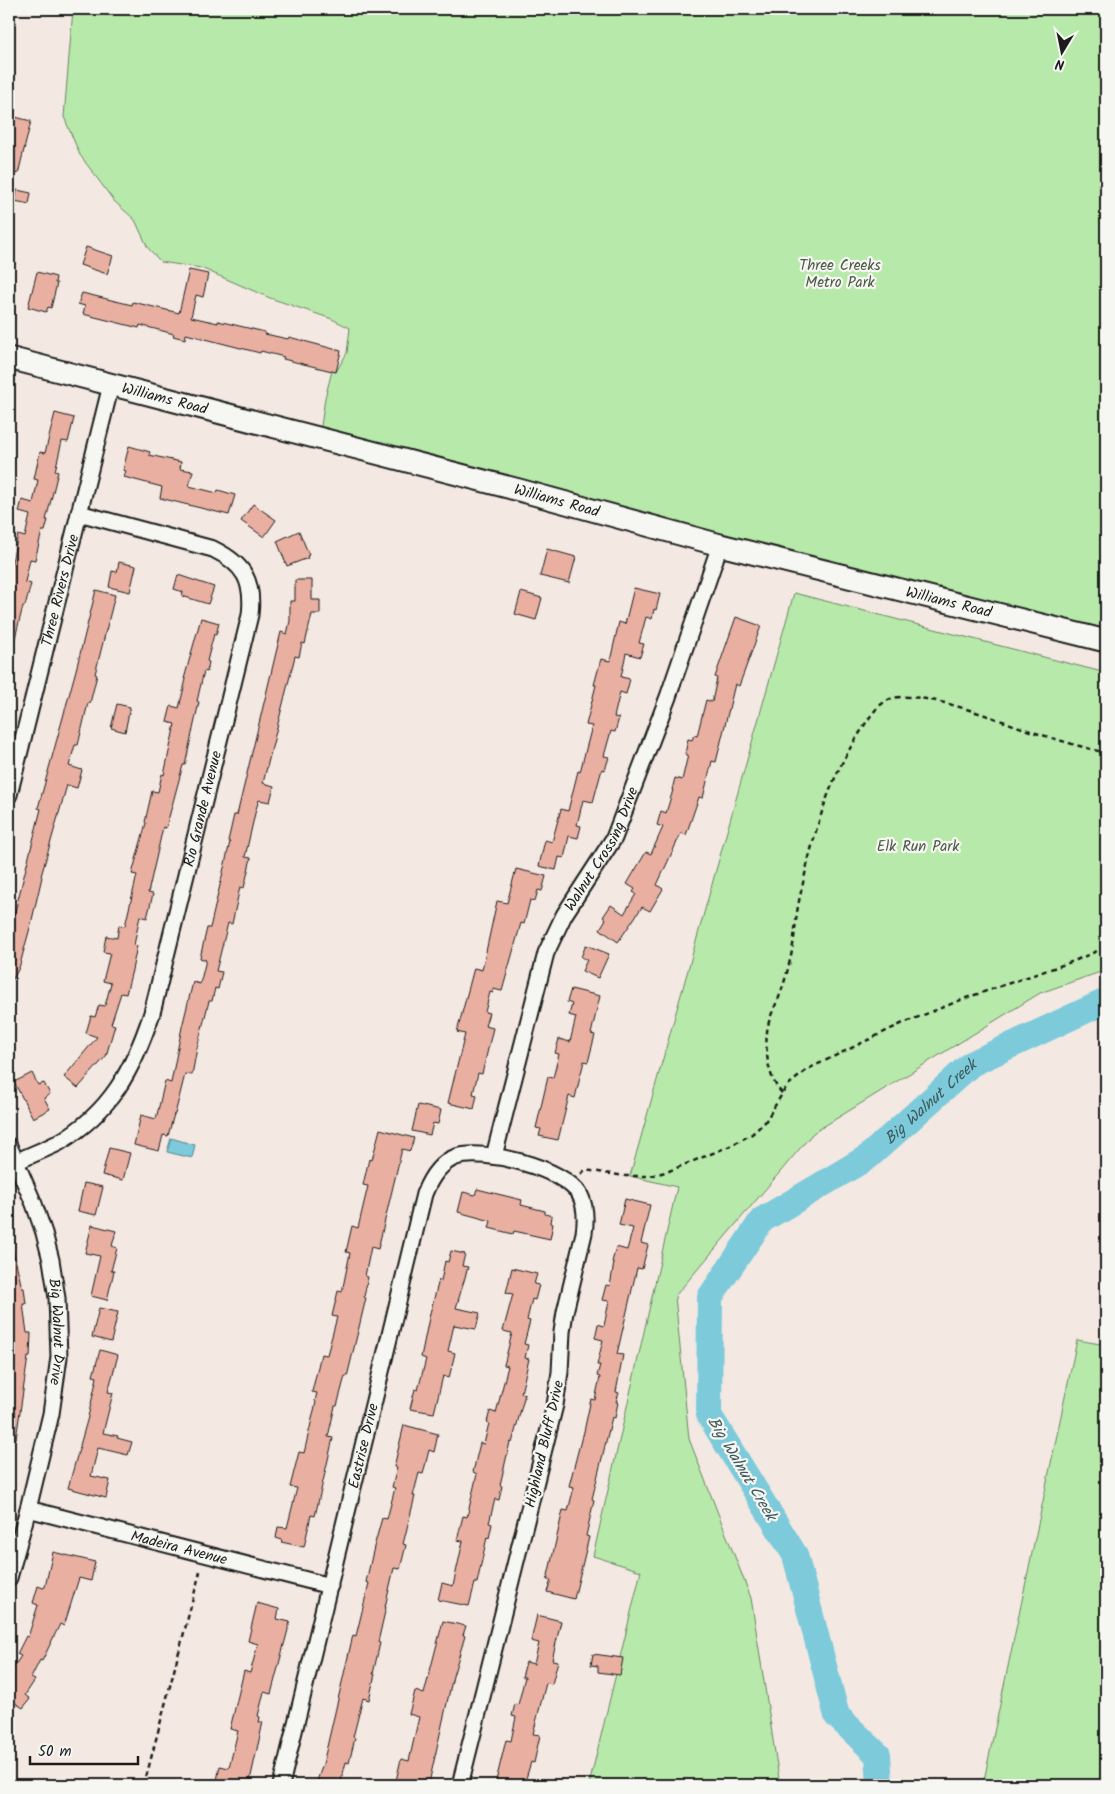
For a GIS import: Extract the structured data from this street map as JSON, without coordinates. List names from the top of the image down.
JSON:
{
  "streets": {
    "main road": ["Williams Road"],
    "street": [
      "Three Rivers Drive",
      "Rio Grande Avenue",
      "Walnut Crossing Drive",
      "Big Walnut Drive",
      "Highland Bluff Drive",
      "Eastrise Drive",
      "Madeira Avenue"
    ]
  },
  "crossings": [
    ["Williams Road", "Three Rivers Drive"],
    ["Williams Road", "Walnut Crossing Drive"],
    ["Three Rivers Drive", "Rio Grande Avenue"],
    ["Rio Grande Avenue", "Big Walnut Drive"],
    ["Walnut Crossing Drive", "Highland Bluff Drive"],
    ["Walnut Crossing Drive", "Eastrise Drive"],
    ["Big Walnut Drive", "Madeira Avenue"],
    ["Highland Bluff Drive", "Eastrise Drive"],
    ["Eastrise Drive", "Madeira Avenue"]
  ],
  "water": ["Big Walnut Creek"],
  "parks": ["Three Creeks Metro Park", "Elk Run Park"],
  "scale_bar": "50 m",
  "north": "bottom"
}
